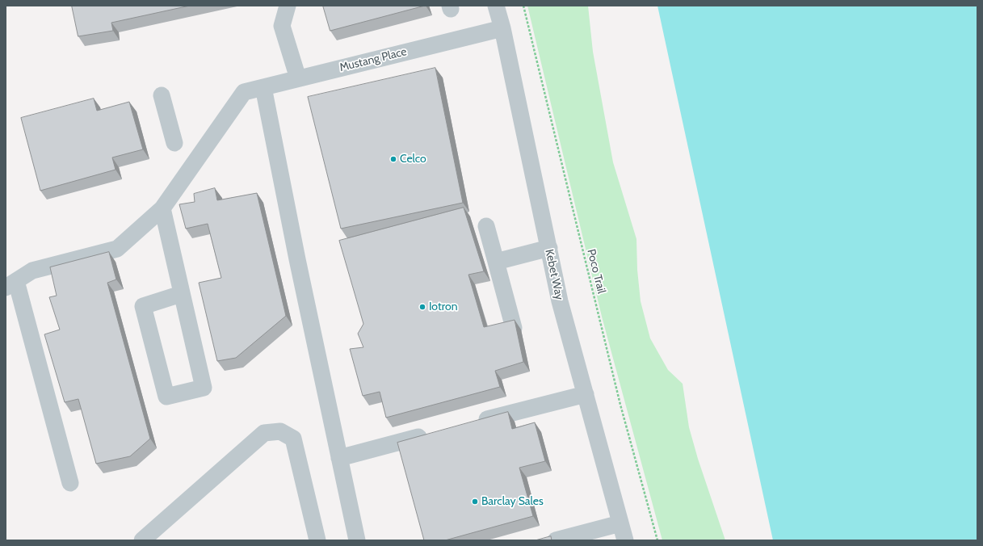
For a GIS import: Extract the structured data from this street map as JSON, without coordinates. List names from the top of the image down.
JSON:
{
  "streets": {
    "street": ["Mustang Place", "Kebet Way"],
    "path": ["Poco Trail"]
  },
  "crossings": [
    ["Mustang Place", "Kebet Way"]
  ],
  "places": ["Celco", "Iotron", "Barclay Sales"]
}
